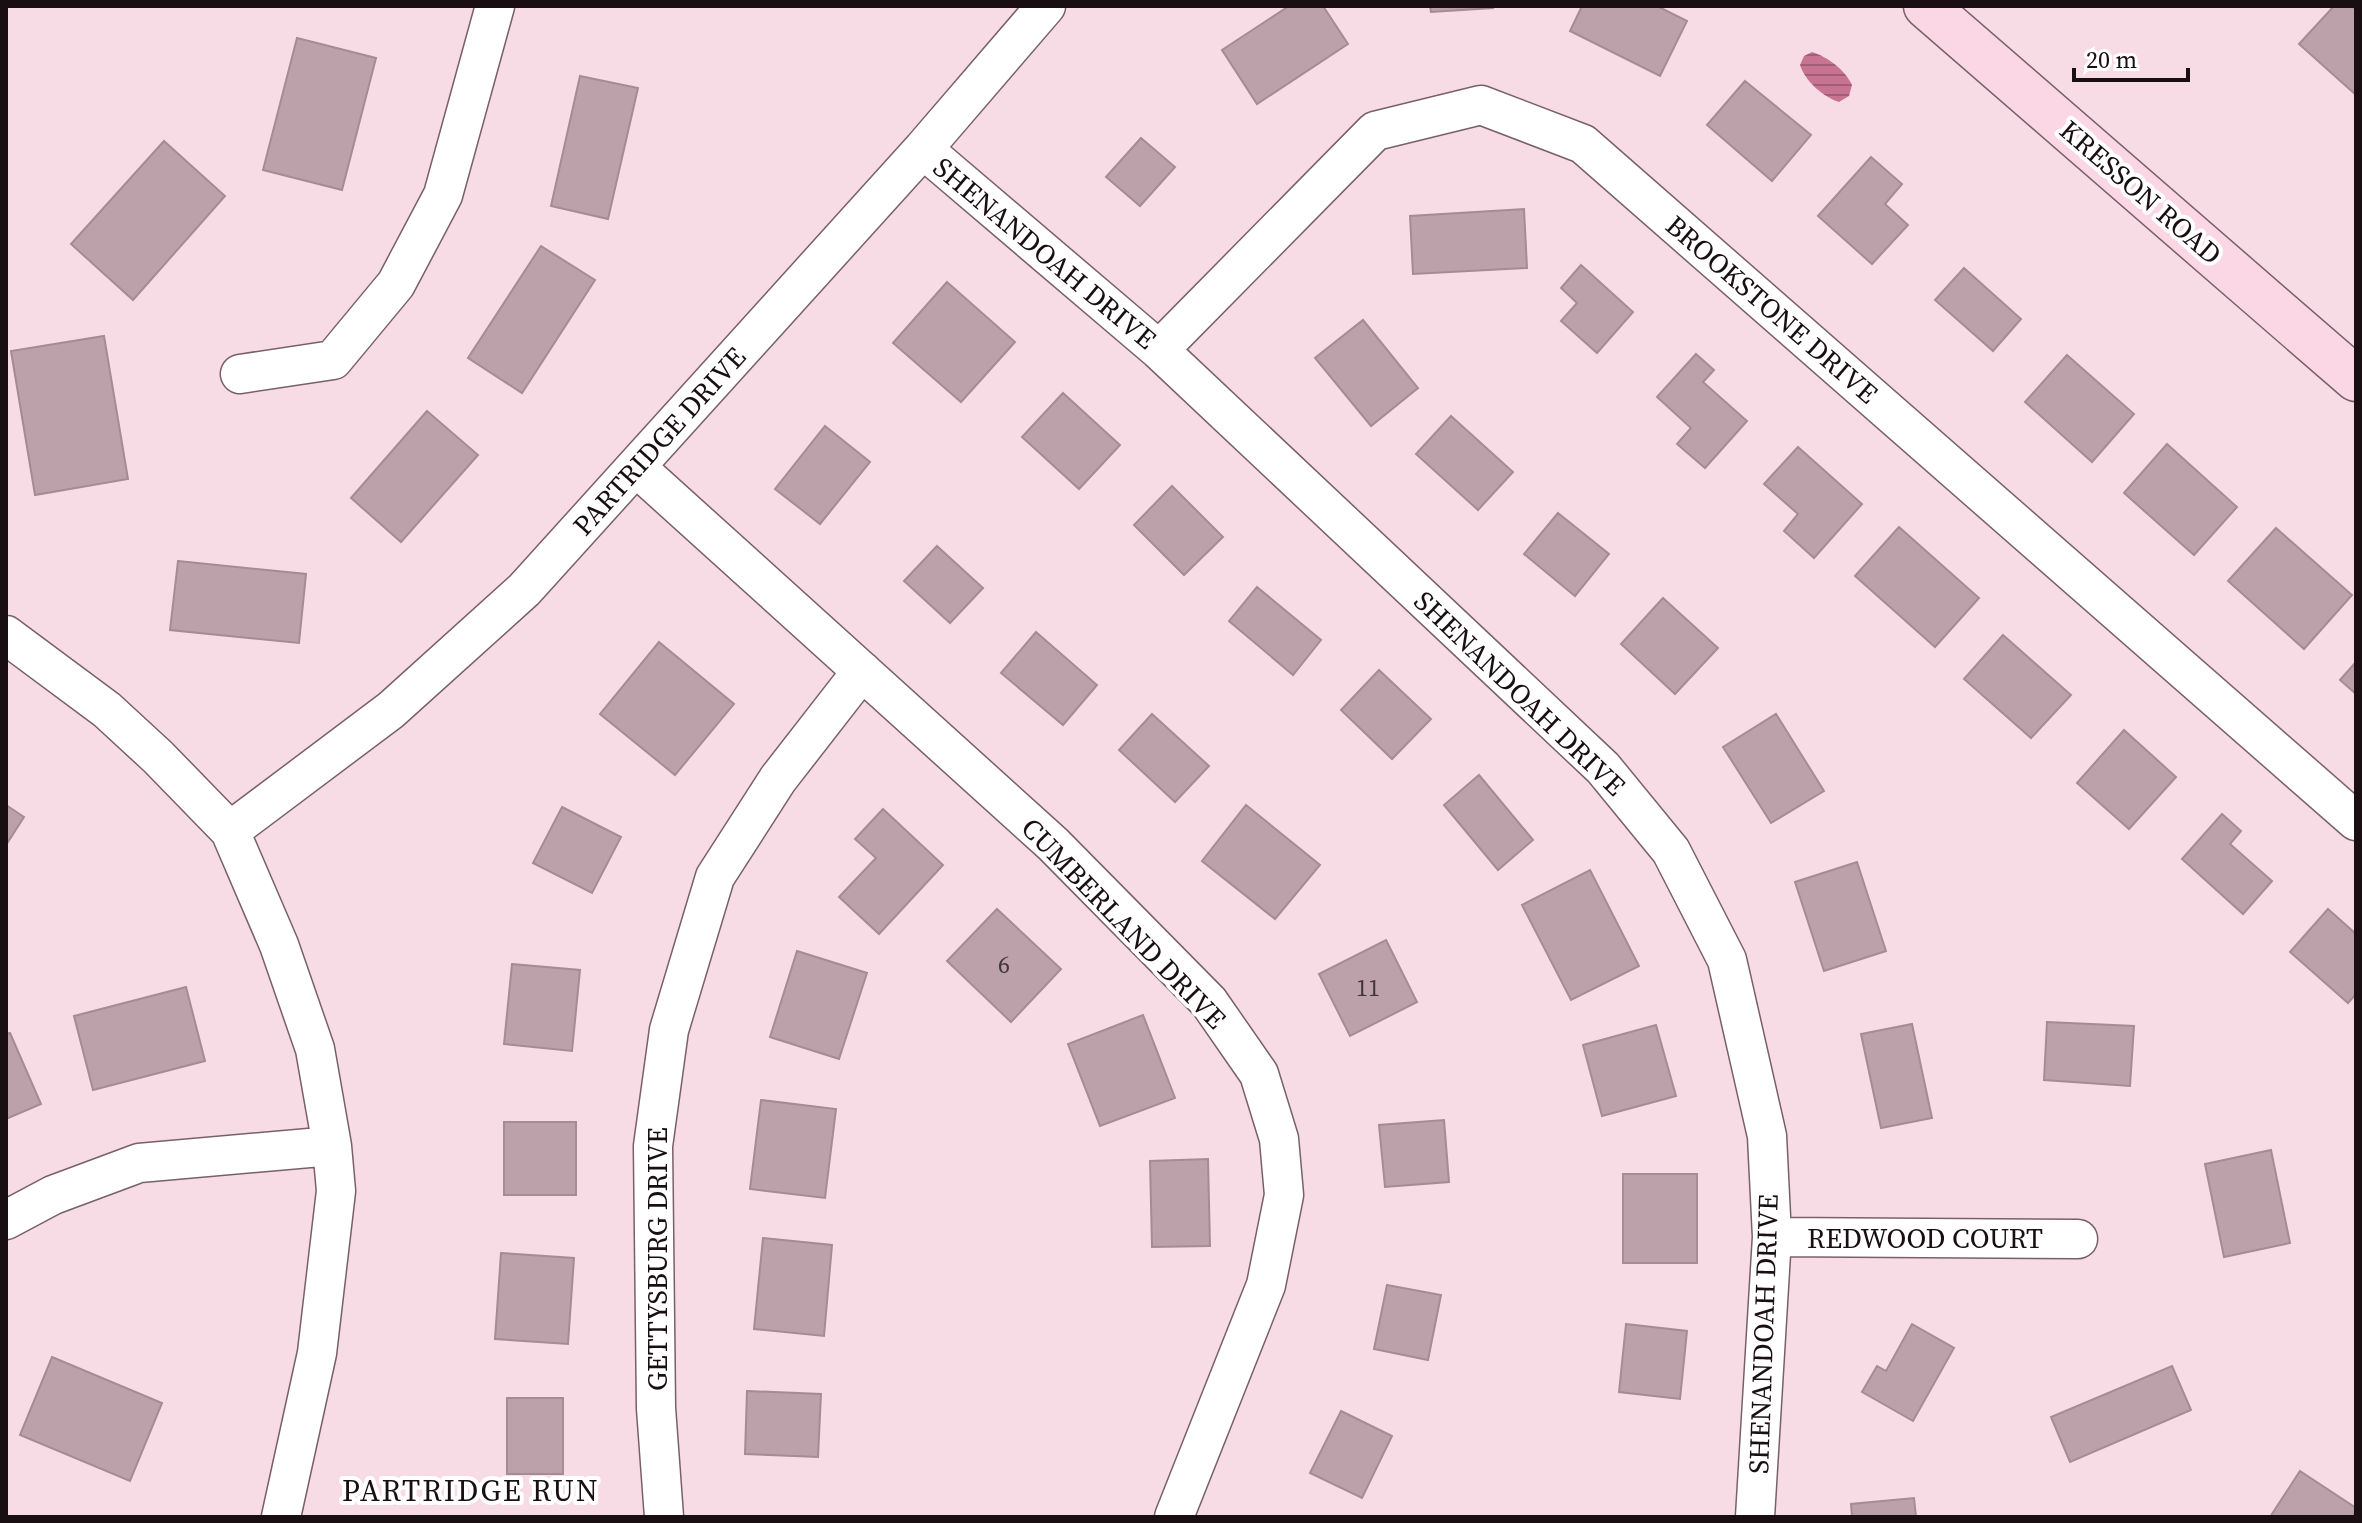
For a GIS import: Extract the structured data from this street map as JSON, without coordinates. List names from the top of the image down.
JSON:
{
  "streets": {
    "main road": ["KRESSON ROAD"],
    "street": [
      "SHENANDOAH DRIVE",
      "BROOKSTONE DRIVE",
      "PARTRIDGE DRIVE",
      "CUMBERLAND DRIVE",
      "REDWOOD COURT",
      "GETTYSBURG DRIVE"
    ]
  },
  "crossings": [
    ["SHENANDOAH DRIVE", "BROOKSTONE DRIVE"],
    ["SHENANDOAH DRIVE", "PARTRIDGE DRIVE"],
    ["SHENANDOAH DRIVE", "REDWOOD COURT"],
    ["PARTRIDGE DRIVE", "CUMBERLAND DRIVE"],
    ["CUMBERLAND DRIVE", "GETTYSBURG DRIVE"]
  ],
  "districts": ["PARTRIDGE RUN"],
  "house_numbers": ["6", "11"],
  "scale_bar": "20 m"
}
